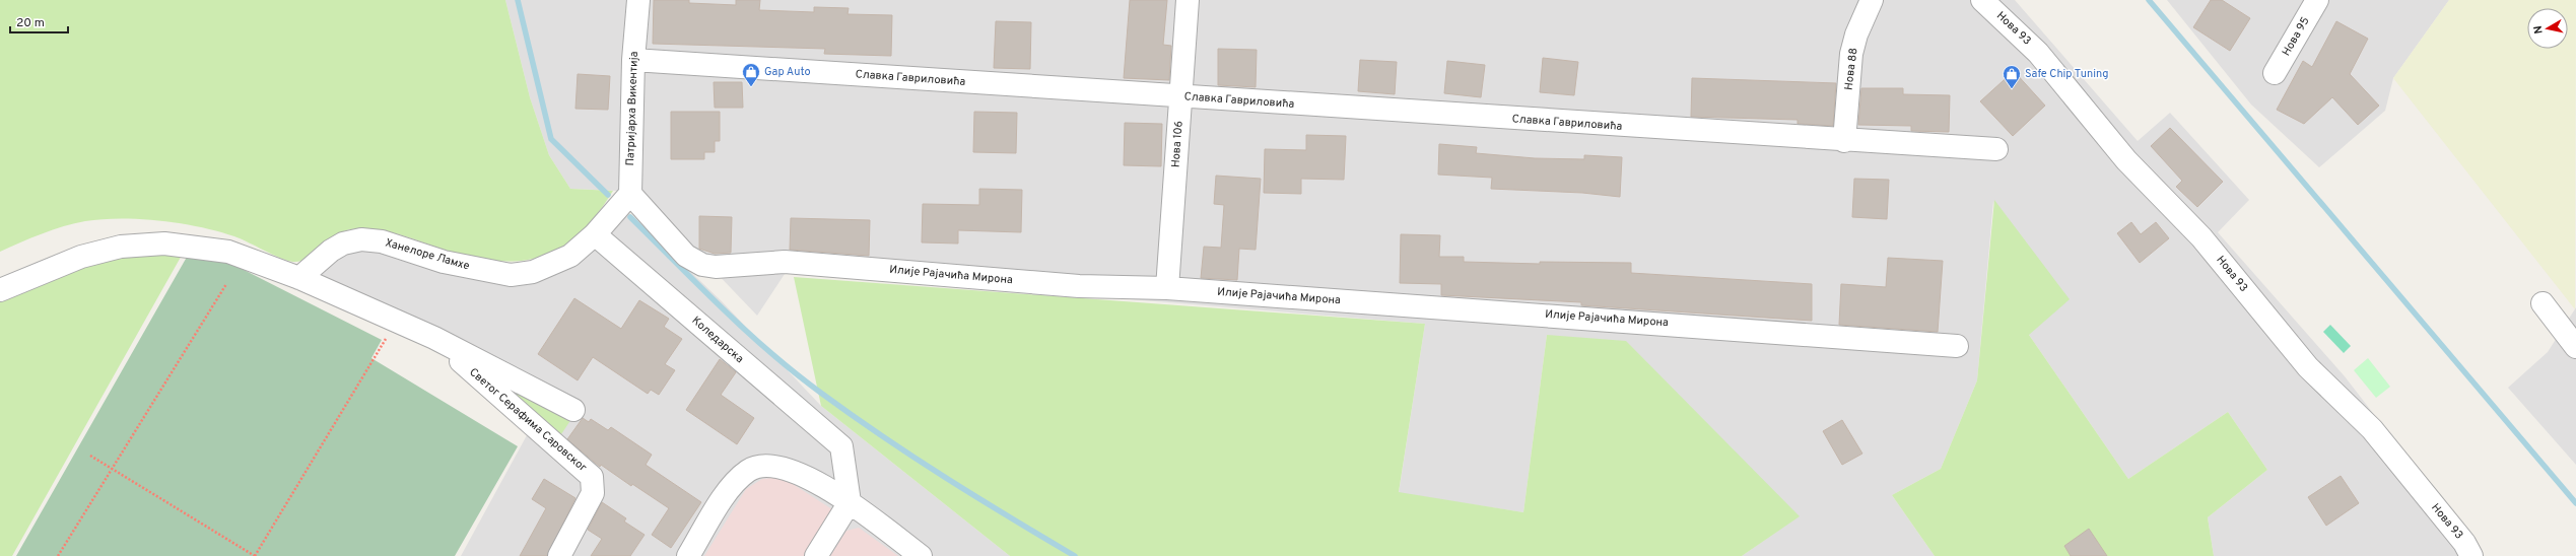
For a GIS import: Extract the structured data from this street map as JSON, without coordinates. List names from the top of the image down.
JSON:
{
  "streets": {
    "street": [
      "Нова 93",
      "Нова 95",
      "Нова 88",
      "Славка Гавриловића",
      "Патријарха Викентија",
      "Нова 106",
      "Ханелоре Ламхе",
      "Илије Рајачића Мирона",
      "Коледарска",
      "Светог Серафима Саровског"
    ]
  },
  "crossings": [
    ["Нова 88", "Славка Гавриловића"],
    ["Славка Гавриловића", "Патријарха Викентија"],
    ["Славка Гавриловића", "Нова 106"],
    ["Патријарха Викентија", "Ханелоре Ламхе"],
    ["Патријарха Викентија", "Илије Рајачића Мирона"],
    ["Нова 106", "Илије Рајачића Мирона"],
    ["Ханелоре Ламхе", "Илије Рајачића Мирона"],
    ["Ханелоре Ламхе", "Коледарска"]
  ],
  "places": {
    "shop": ["Gap Auto", "Safe Chip Tuning"]
  },
  "scale_bar": "20 m",
  "north": "left"
}
